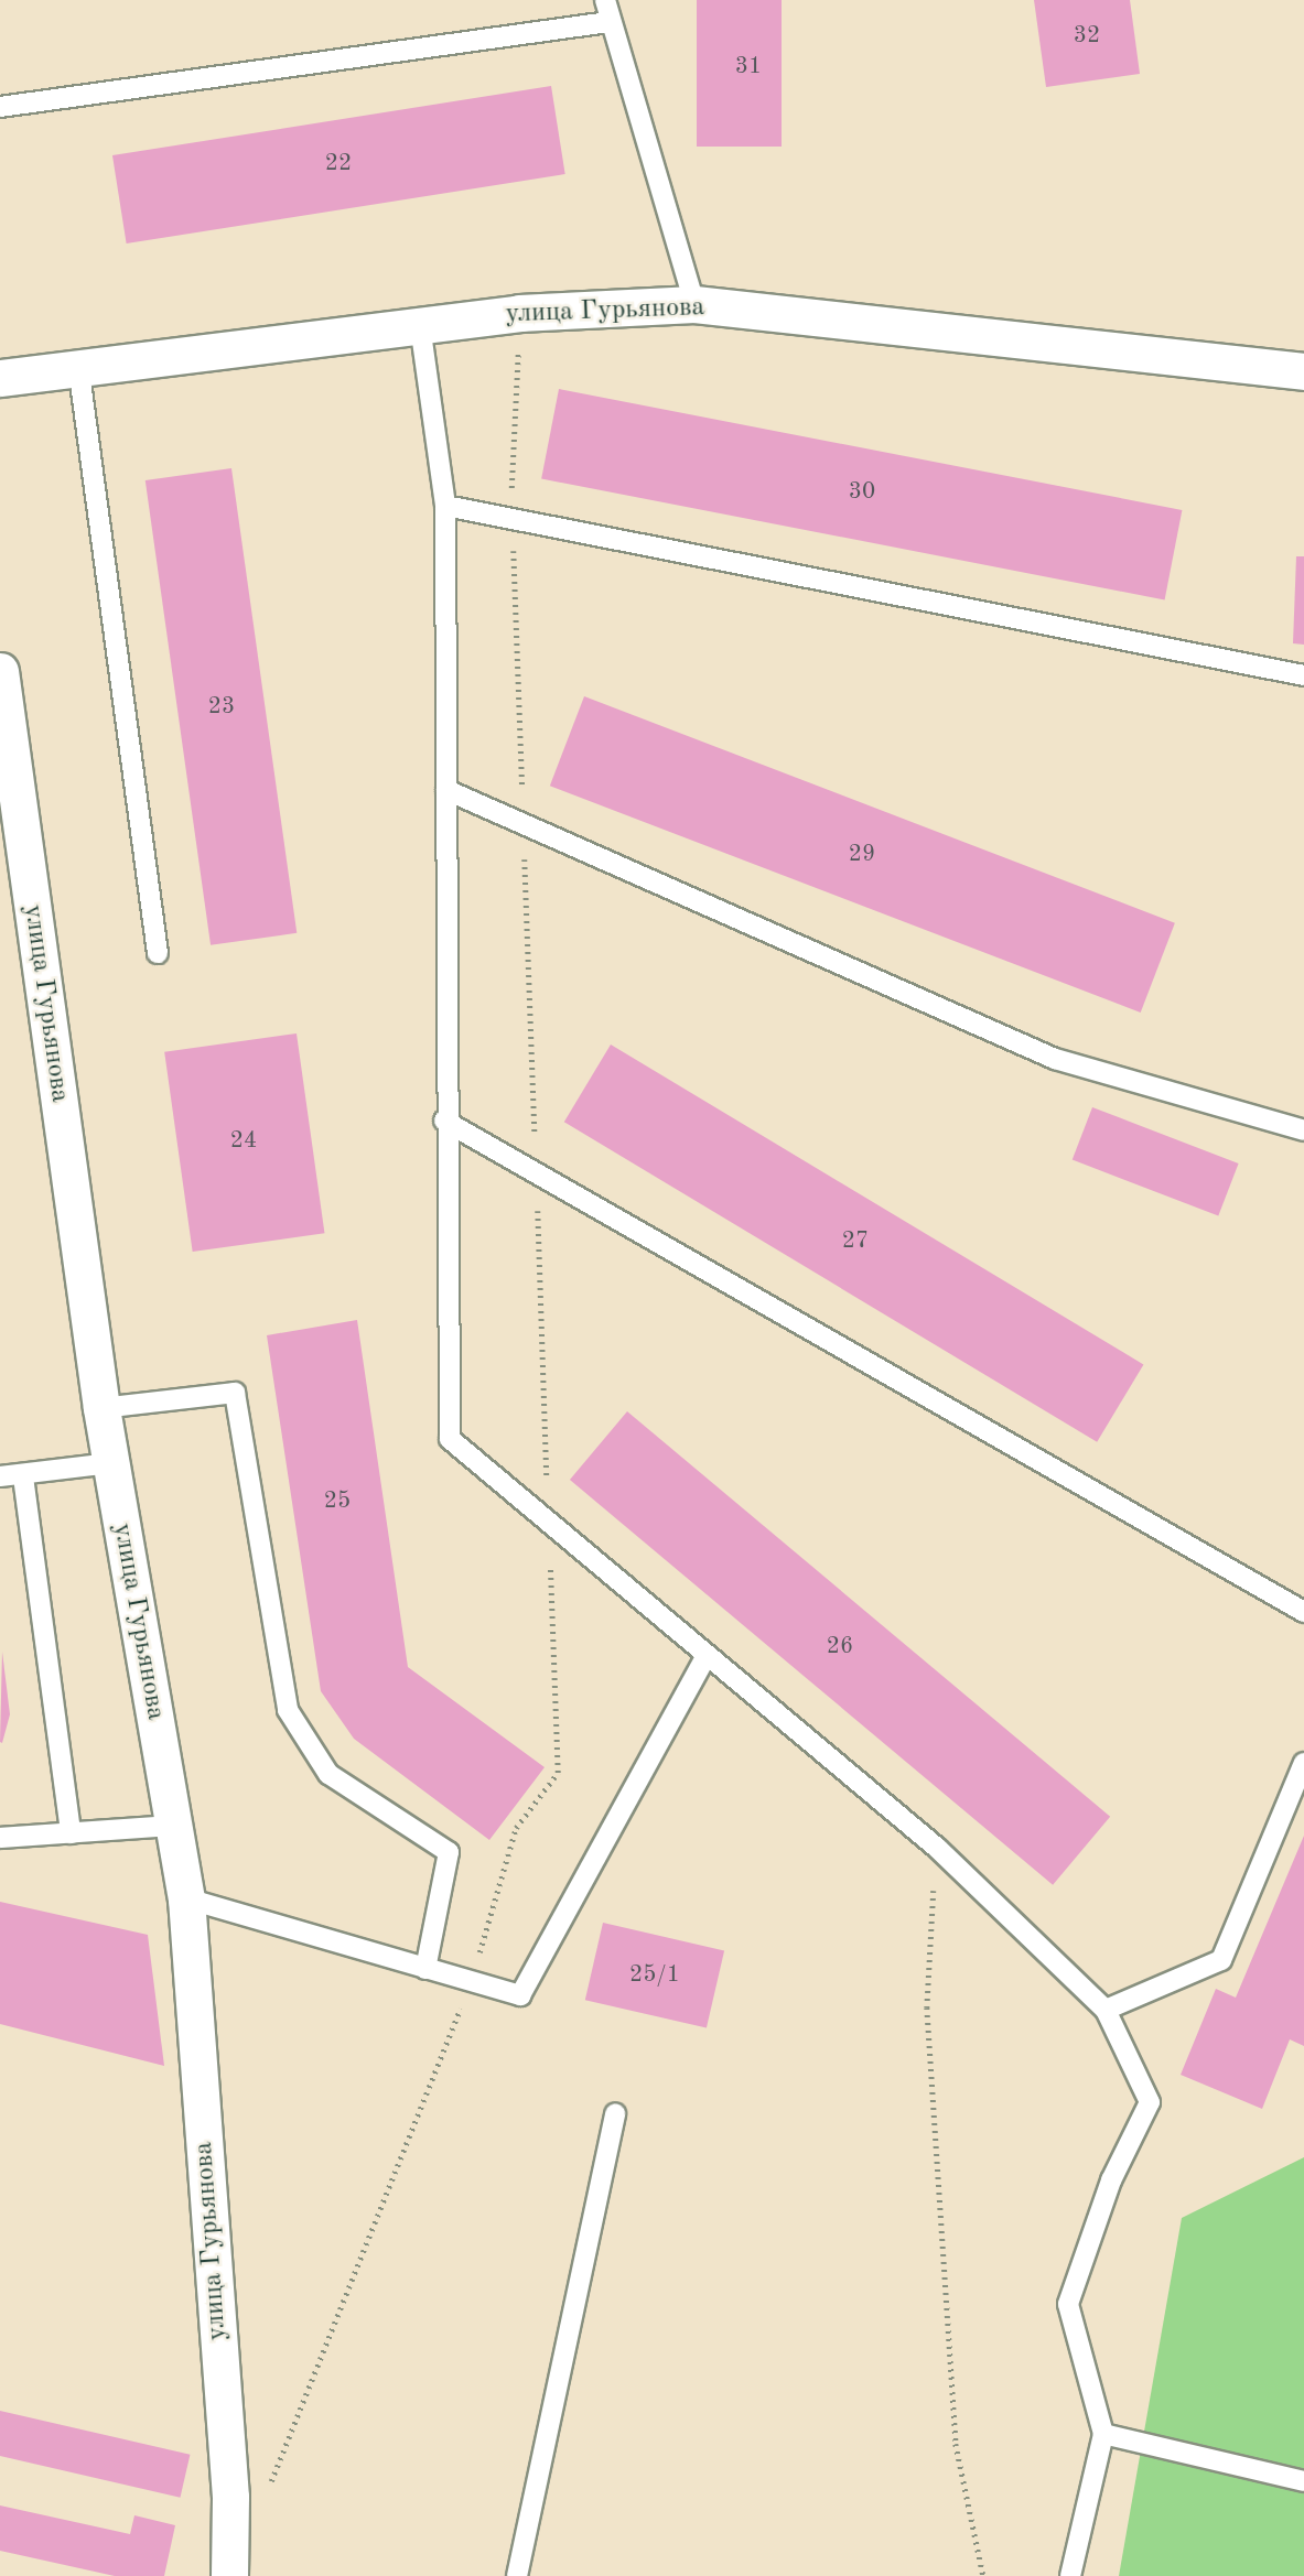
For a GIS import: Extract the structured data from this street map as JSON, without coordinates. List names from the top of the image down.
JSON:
{
  "streets": {
    "street": ["улица Гурьянова"]
  },
  "house_numbers": [
    "32",
    "31",
    "22",
    "30",
    "23",
    "29",
    "24",
    "27",
    "25",
    "26",
    "25/1"
  ]
}
